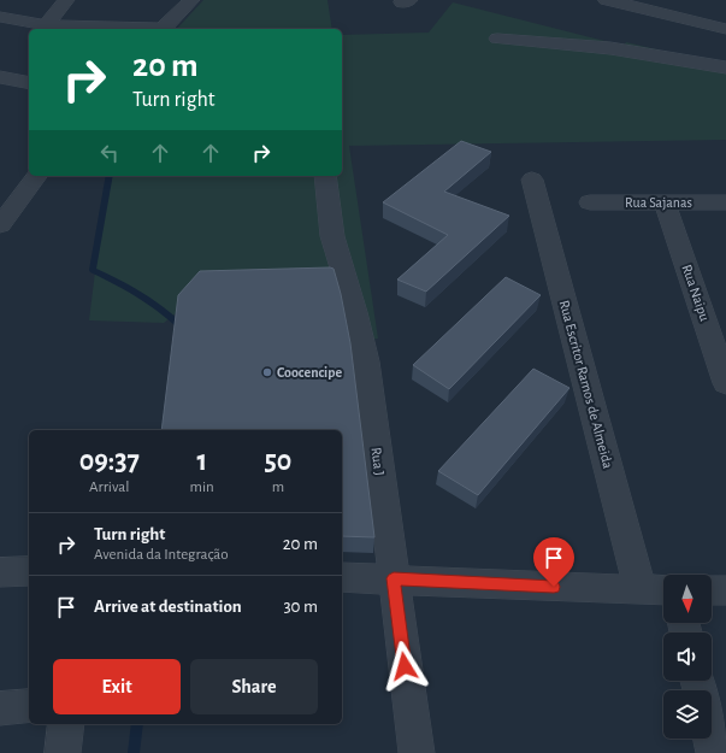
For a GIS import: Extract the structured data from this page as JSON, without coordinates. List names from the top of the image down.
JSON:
{
  "streets": {
    "street": [
      "Rua Sajanas",
      "Rua Naipu",
      "Rua Escritor Ramos de Almeida",
      "Rua J"
    ]
  },
  "crossings": [
    ["Rua Sajanas", "Rua Naipu"]
  ],
  "places": ["Coocencipe"],
  "north": "bottom",
  "page": {
    "turn": ["20 m", "Turn right"],
    "eta": [
      "09:37",
      "Arrival",
      "1",
      "min",
      "50",
      "m"
    ],
    "list": [
      {
        "name": "Turn right",
        "note": "Avenida da Integração",
        "value": "20 m"
      },
      {
        "name": "Arrive at destination",
        "value": "30 m"
      }
    ],
    "buttons": ["Exit", "Share"]
  }
}
